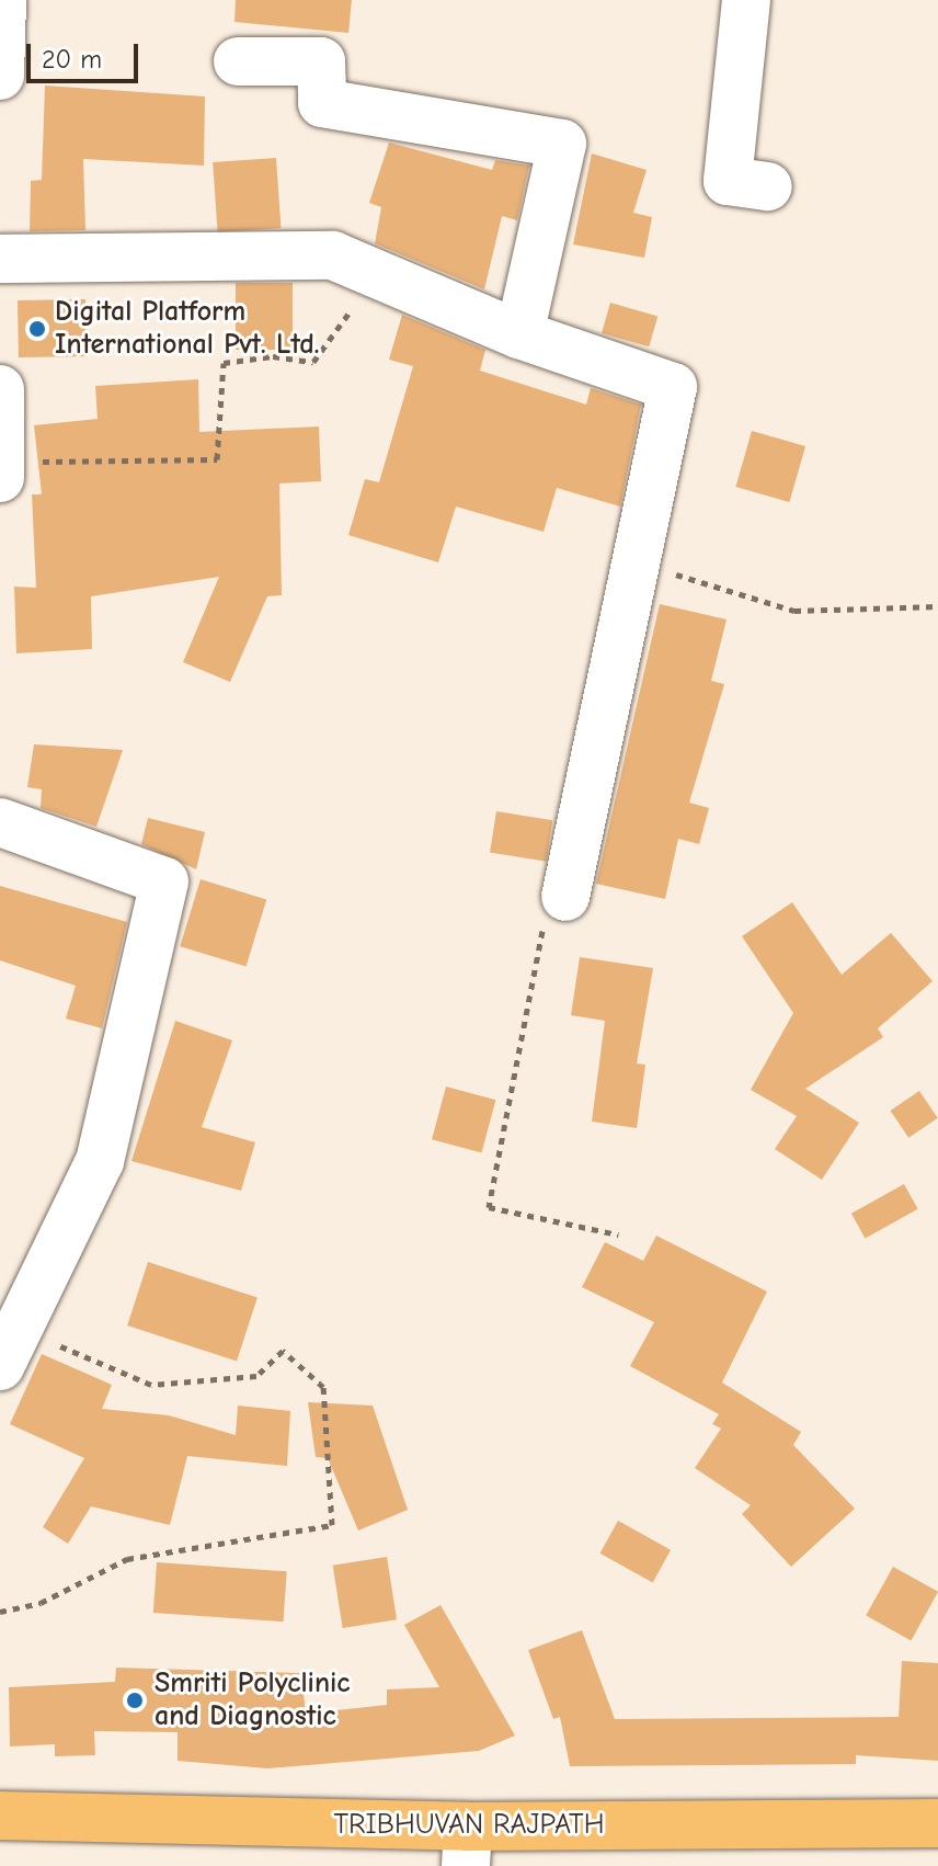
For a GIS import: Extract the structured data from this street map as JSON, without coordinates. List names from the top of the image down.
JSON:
{
  "streets": {
    "highway": ["TRIBHUVAN RAJPATH"]
  },
  "places": ["Digital Platform International Pvt. Ltd.", "Smriti Polyclinic and Diagnostic"],
  "scale_bar": "20 m"
}
